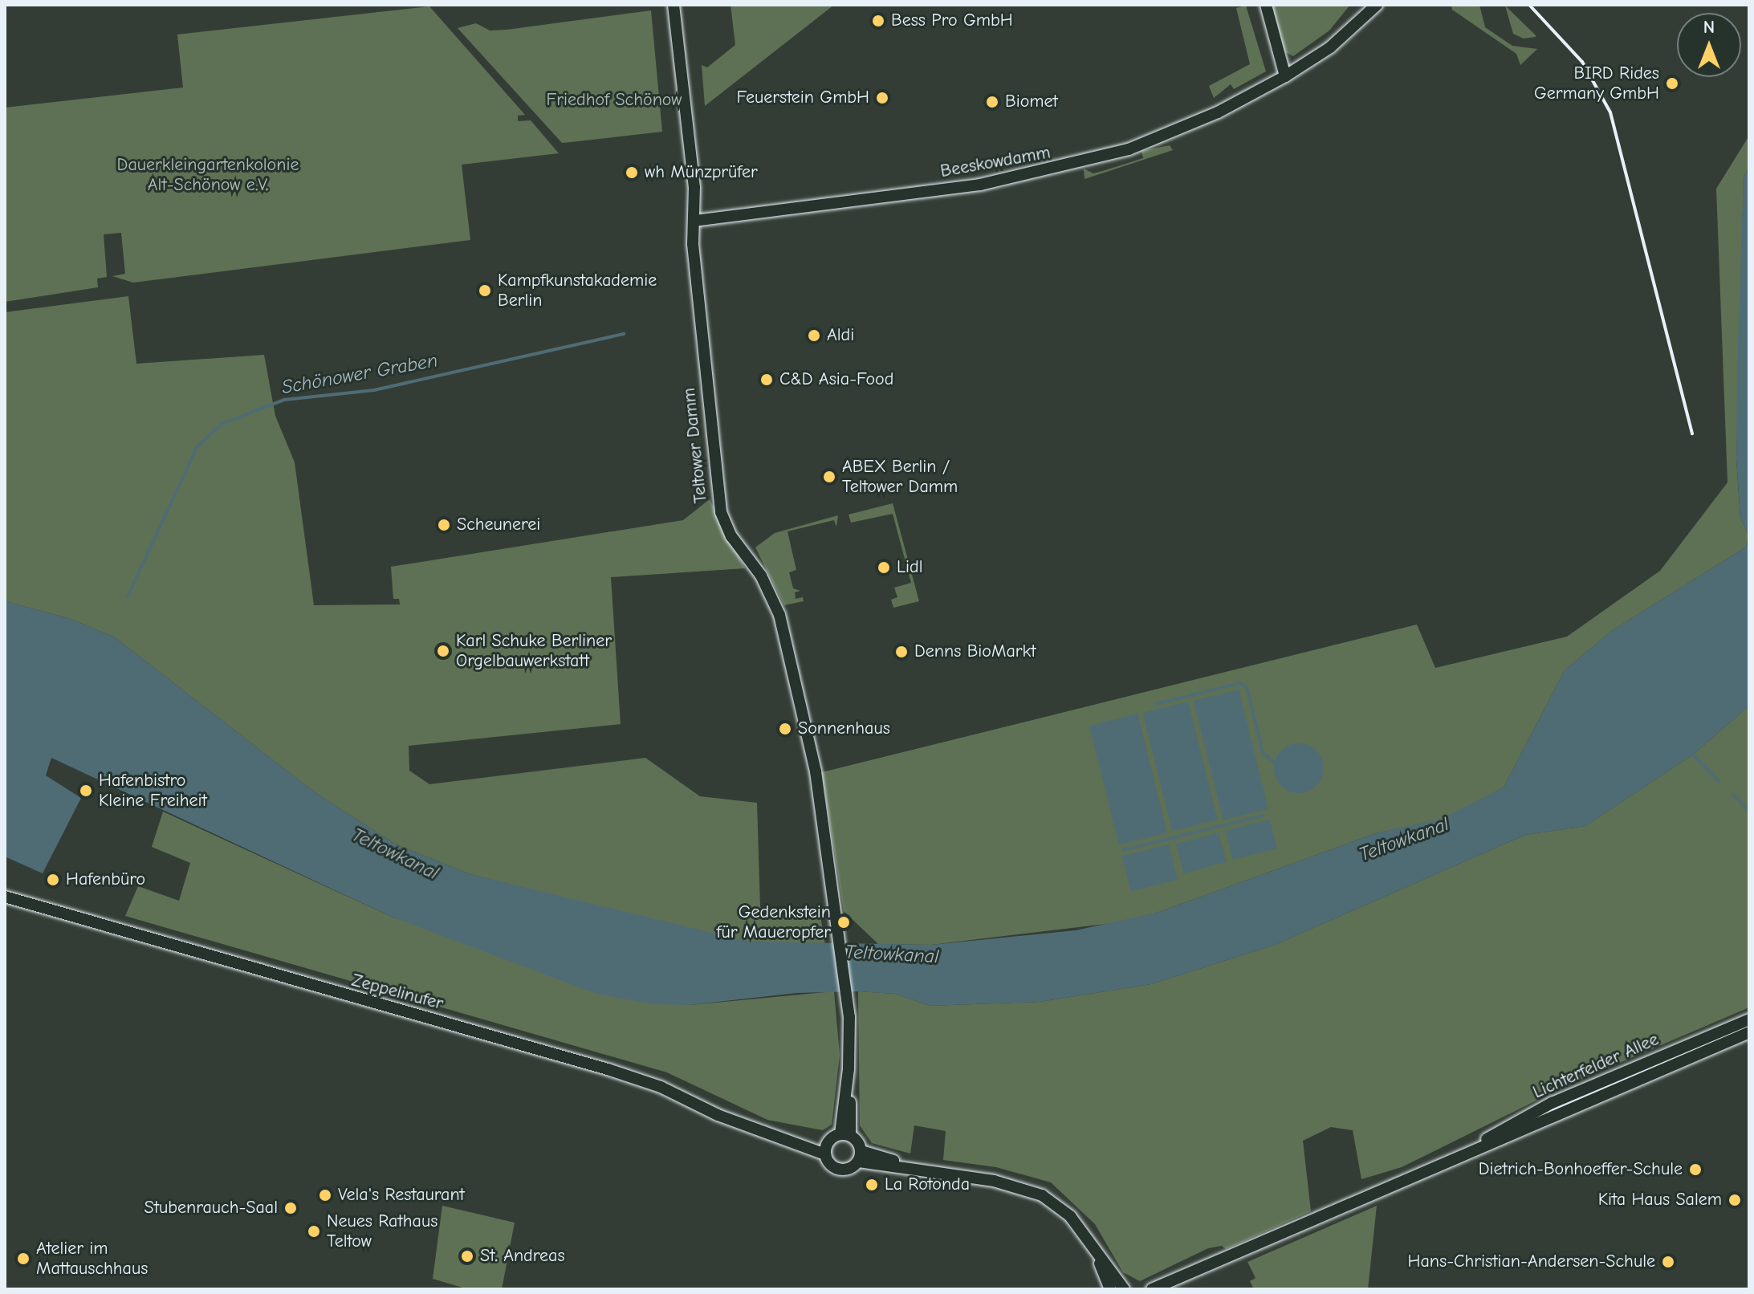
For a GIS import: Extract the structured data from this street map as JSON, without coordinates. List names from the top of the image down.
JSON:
{
  "streets": {
    "main road": [
      "Beeskowdamm",
      "Teltower Damm",
      "Zeppelinufer",
      "Lichterfelder Allee"
    ]
  },
  "crossings": [
    ["Beeskowdamm", "Teltower Damm"],
    ["Teltower Damm", "Zeppelinufer"]
  ],
  "water": ["Schönower Graben", "Teltowkanal"],
  "parks": ["Friedhof Schönow", "Dauerkleingartenkolonie Alt-Schönow e.V."],
  "places": [
    "Bess Pro GmbH",
    "BIRD Rides Germany GmbH",
    "Feuerstein GmbH",
    "Biomet",
    "wh Münzprüfer",
    "Kampfkunstakademie Berlin",
    "Aldi",
    "C&D Asia-Food",
    "ABEX Berlin / Teltower Damm",
    "Scheunerei",
    "Lidl",
    "Karl Schuke Berliner Orgelbauwerkstatt",
    "Denns BioMarkt",
    "Sonnenhaus",
    "Hafenbistro Kleine Freiheit",
    "Hafenbüro",
    "Gedenkstein für Maueropfer",
    "Dietrich-Bonhoeffer-Schule",
    "La Rotonda",
    "Vela's Restaurant",
    "Kita Haus Salem",
    "Stubenrauch-Saal",
    "Neues Rathaus Teltow",
    "St. Andreas",
    "Atelier im Mattauschhaus",
    "Hans-Christian-Andersen-Schule"
  ],
  "north": "top"
}
